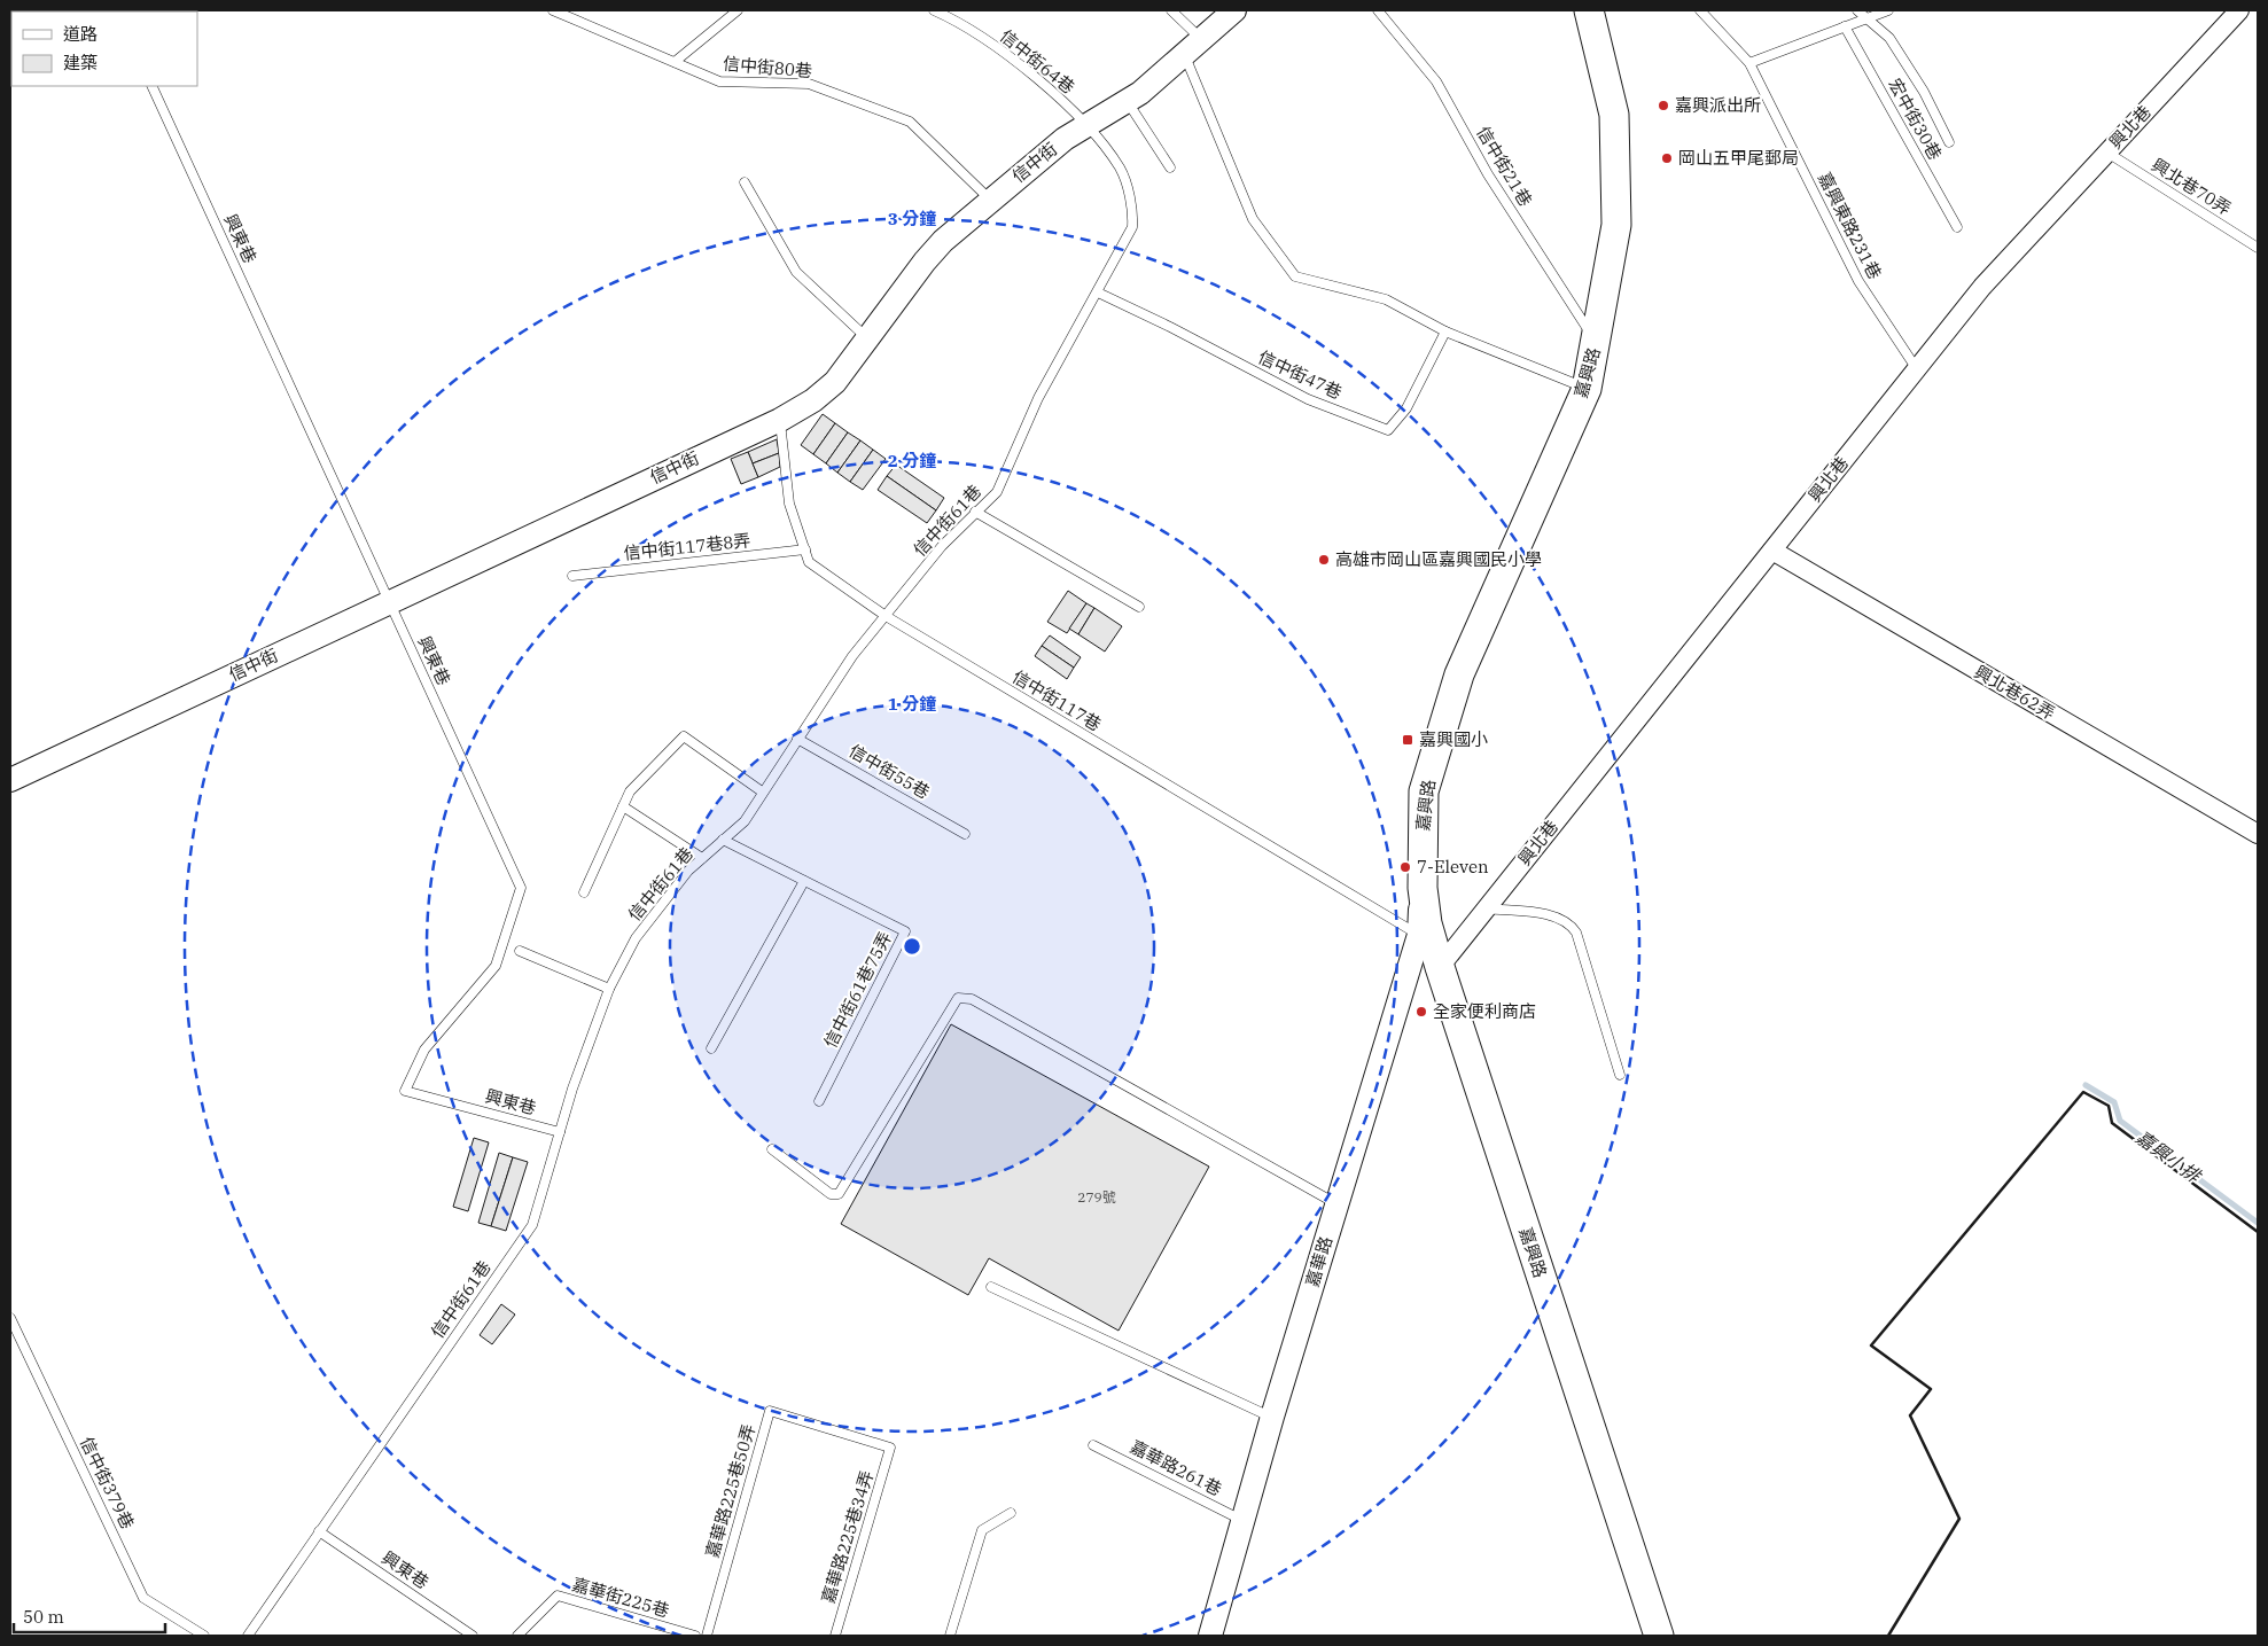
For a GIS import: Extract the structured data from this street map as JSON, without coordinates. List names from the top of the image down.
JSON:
{
  "streets": {
    "main road": ["嘉興路"],
    "street": [
      "興北巷",
      "信中街",
      "興北巷62弄",
      "嘉華路"
    ],
    "lane": [
      "信中街64巷",
      "信中街80巷",
      "宏中街30巷",
      "信中街21巷",
      "興北巷70弄",
      "嘉興東路231巷",
      "興東巷",
      "信中街47巷",
      "信中街61巷",
      "信中街117巷8弄",
      "信中街117巷",
      "信中街55巷",
      "信中街61巷75弄",
      "嘉華路261巷",
      "信中街379巷",
      "嘉華路225巷50弄",
      "嘉華路225巷34弄",
      "嘉華街225巷"
    ]
  },
  "crossings": [
    ["信中街64巷", "信中街"],
    ["信中街64巷", "信中街61巷"],
    ["信中街80巷", "信中街"],
    ["興北巷", "興北巷70弄"],
    ["興北巷", "嘉興東路231巷"],
    ["興北巷", "嘉興路"],
    ["興北巷", "興北巷62弄"],
    ["信中街", "興東巷"],
    ["信中街", "信中街61巷"],
    ["信中街", "信中街117巷"],
    ["信中街21巷", "嘉興路"],
    ["興東巷", "信中街61巷"],
    ["嘉興路", "嘉華路"],
    ["信中街47巷", "信中街61巷"],
    ["信中街61巷", "信中街117巷"],
    ["信中街61巷", "信中街55巷"],
    ["信中街61巷", "信中街61巷75弄"],
    ["信中街117巷8弄", "信中街117巷"],
    ["信中街117巷", "嘉華路"],
    ["嘉華路", "嘉華路261巷"],
    ["嘉華路225巷50弄", "嘉華路225巷34弄"]
  ],
  "water": ["嘉興小排"],
  "places": {
    "other": [
      "嘉興派出所",
      "岡山五甲尾郵局",
      "高雄市岡山區嘉興國民小學",
      "7-Eleven",
      "全家便利商店"
    ],
    "transit": ["嘉興國小"]
  },
  "house_numbers": ["279號"],
  "legend": ["道路", "建築"],
  "scale_bar": "50 m",
  "rings": ["3 分鐘", "2 分鐘", "1 分鐘"]
}
